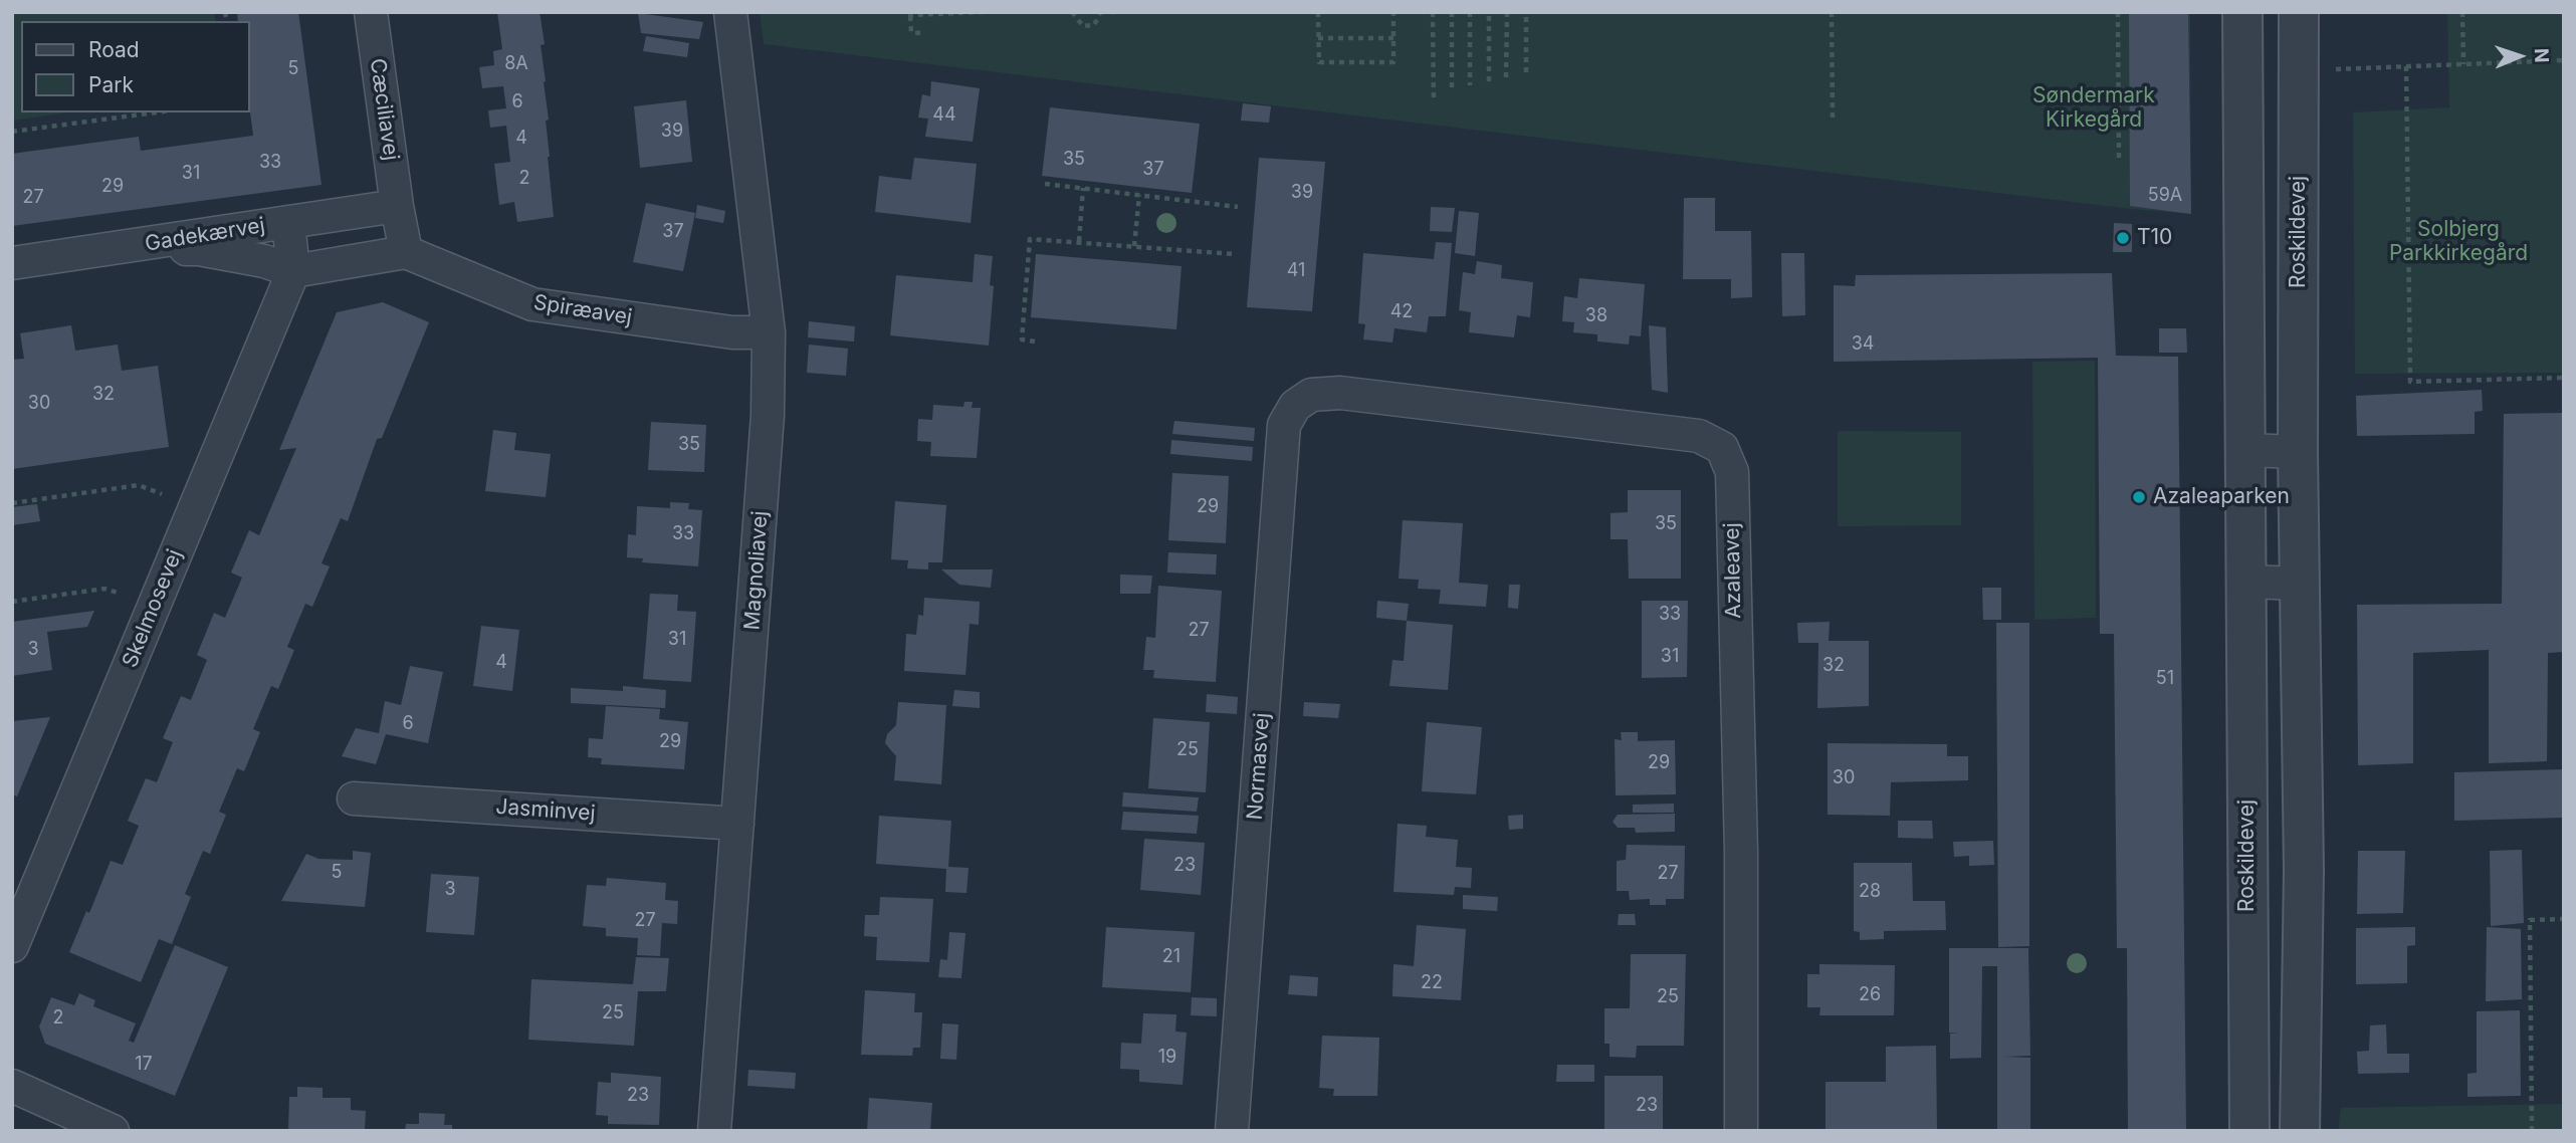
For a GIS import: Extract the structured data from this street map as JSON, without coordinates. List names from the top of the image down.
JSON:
{
  "streets": {
    "street": [
      "Cæciliavej",
      "Roskildevej",
      "Gadekærvej",
      "Spiræavej",
      "Magnoliavej",
      "Azaleavej",
      "Skelmosevej",
      "Normasvej",
      "Jasminvej"
    ]
  },
  "crossings": [
    ["Cæciliavej", "Gadekærvej"],
    ["Gadekærvej", "Spiræavej"],
    ["Gadekærvej", "Skelmosevej"],
    ["Spiræavej", "Magnoliavej"],
    ["Magnoliavej", "Jasminvej"],
    ["Azaleavej", "Normasvej"]
  ],
  "parks": ["Søndermark Kirkegård", "Solbjerg Parkkirkegård"],
  "places": ["T10", "Azaleaparken"],
  "house_numbers": [
    "8A",
    "5",
    "6",
    "44",
    "39",
    "4",
    "35",
    "33",
    "37",
    "31",
    "2",
    "29",
    "39",
    "59A",
    "27",
    "37",
    "41",
    "42",
    "38",
    "34",
    "32",
    "30",
    "35",
    "29",
    "35",
    "33",
    "33",
    "27",
    "31",
    "3",
    "31",
    "4",
    "32",
    "51",
    "6",
    "29",
    "25",
    "29",
    "30",
    "23",
    "5",
    "27",
    "3",
    "28",
    "27",
    "21",
    "22",
    "26",
    "25",
    "25",
    "2",
    "19",
    "17",
    "23",
    "23"
  ],
  "legend": ["Road", "Park"],
  "north": "right"
}
